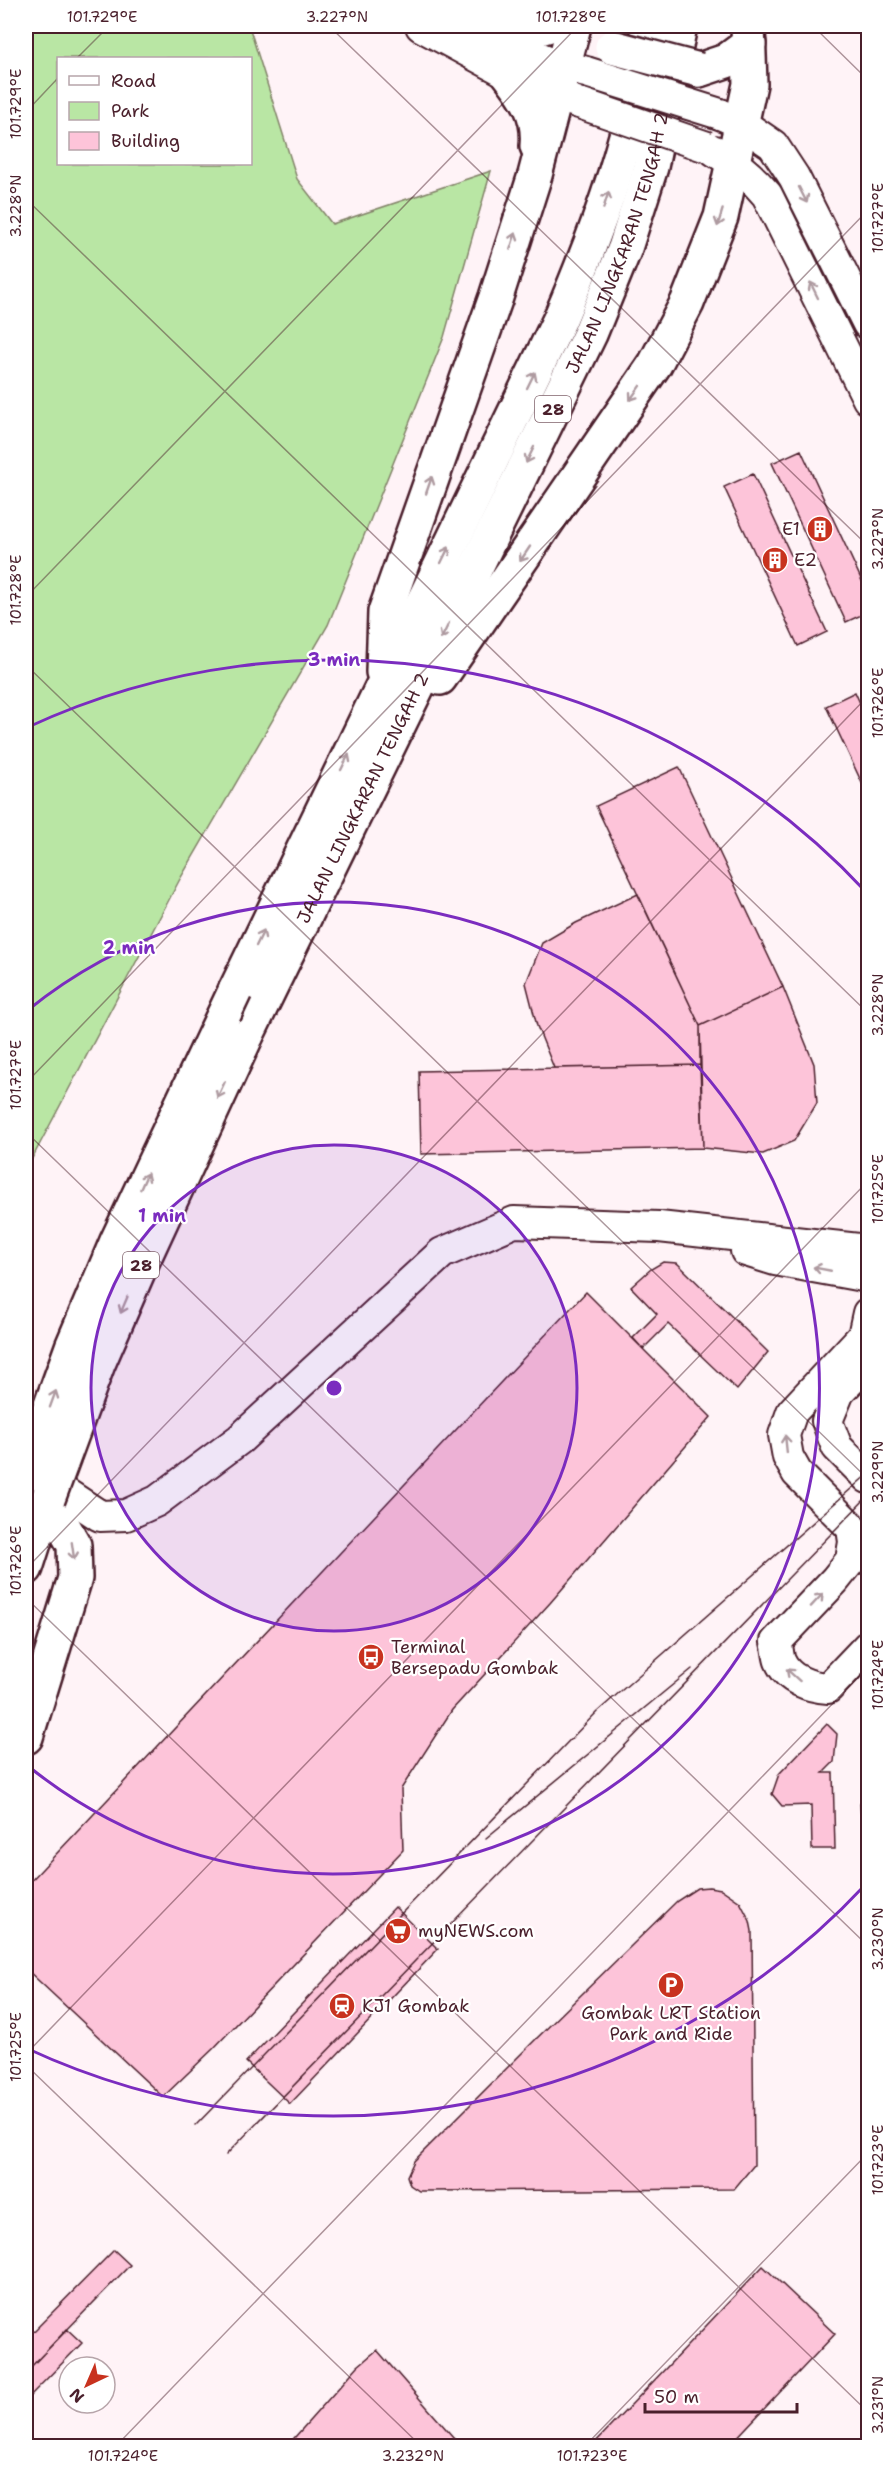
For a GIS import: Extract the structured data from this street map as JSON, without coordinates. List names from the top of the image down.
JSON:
{
  "streets": {
    "highway": ["JALAN LINGKARAN TENGAH 2", "28"]
  },
  "places": {
    "building": ["E1", "E2"],
    "bus stop": ["Terminal Bersepadu Gombak"],
    "supermarket": ["myNEWS.com"],
    "parking": ["Gombak LRT Station Park and Ride"],
    "station": ["KJ1 Gombak"]
  },
  "legend": ["Road", "Park", "Building"],
  "scale_bar": "50 m",
  "north": "bottom left",
  "coordinates": [
    "101.729°E",
    "3.227°N",
    "101.728°E",
    "3.228°N",
    "101.727°E",
    "101.726°E",
    "101.725°E",
    "3.229°N",
    "101.724°E",
    "3.230°N",
    "101.723°E",
    "3.231°N",
    "3.232°N"
  ],
  "rings": ["3 min", "2 min", "1 min"]
}
